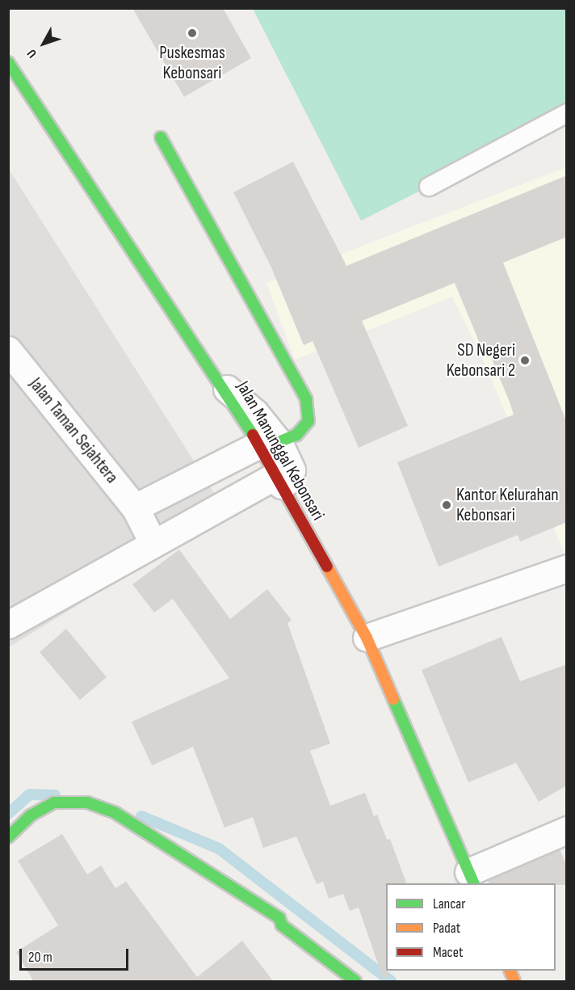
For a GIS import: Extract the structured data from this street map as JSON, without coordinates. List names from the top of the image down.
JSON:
{
  "streets": {
    "street": ["Jalan Taman Sejahtera", "Jalan Manunggal Kebonsari"]
  },
  "places": ["Puskesmas Kebonsari", "SD Negeri Kebonsari 2", "Kantor Kelurahan Kebonsari"],
  "legend": ["Lancar", "Padat", "Macet"],
  "scale_bar": "20 m",
  "north": "bottom left"
}
